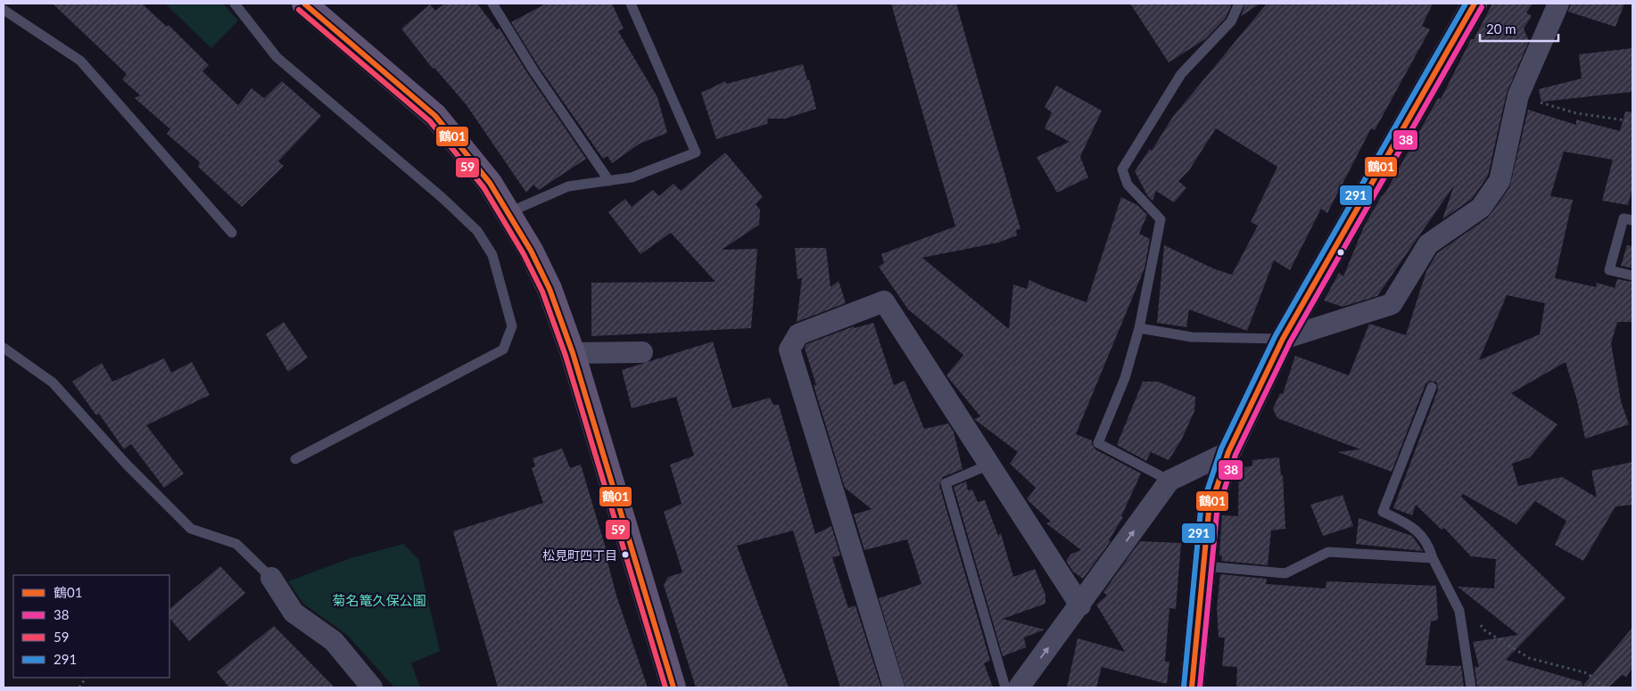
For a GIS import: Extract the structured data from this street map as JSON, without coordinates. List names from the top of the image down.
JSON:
{
  "parks": ["菊名篭久保公園"],
  "places": ["松見町四丁目"],
  "lines": [
    "transit line 鶴01",
    "transit line 291",
    "transit line 38",
    "transit line 59"
  ],
  "legend": [
    "鶴01",
    "38",
    "59",
    "291"
  ],
  "scale_bar": "20 m"
}
